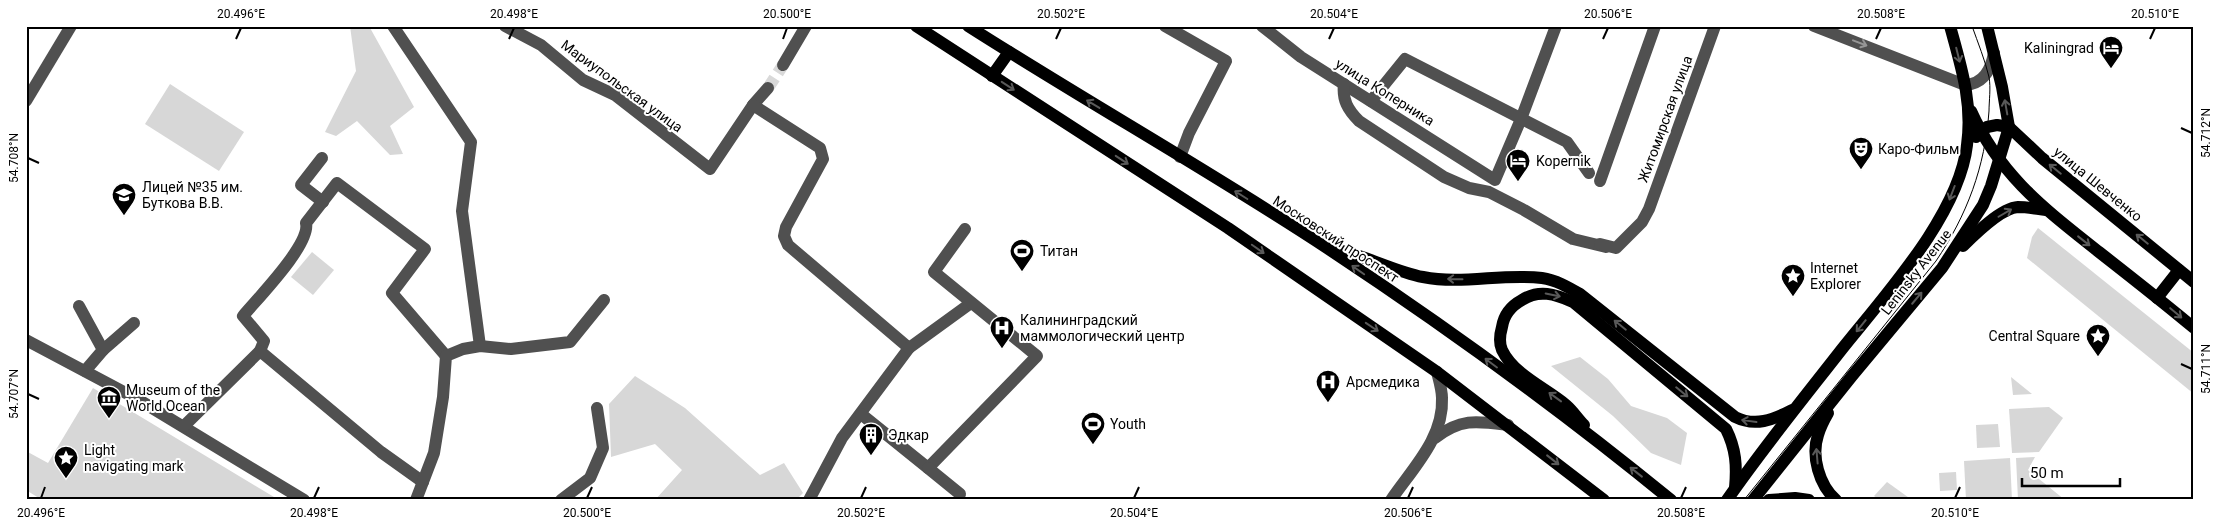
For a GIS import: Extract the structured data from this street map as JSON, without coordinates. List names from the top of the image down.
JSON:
{
  "streets": {
    "main road": ["улица Шевченко", "Московский проспект", "Leninsky Avenue"],
    "street": ["Мариупольская улица", "улица Коперника", "Житомирская улица"]
  },
  "crossings": [
    ["улица Шевченко", "Leninsky Avenue"]
  ],
  "places": {
    "hotel": ["Kaliningrad", "Kopernik"],
    "theatre": ["Каро-Фильм"],
    "school or university": ["Лицей №35 им. Буткова В.В."],
    "sports": ["Титан", "Youth"],
    "place": ["Internet Explorer", "Central Square", "Light navigating mark"],
    "hospital": ["Калининградский маммологический центр", "Арсмедика"],
    "museum": ["Museum of the World Ocean"],
    "building": ["Эдкар"]
  },
  "scale_bar": "50 m",
  "coordinates": [
    "20.496°E",
    "20.498°E",
    "20.500°E",
    "20.502°E",
    "20.504°E",
    "20.506°E",
    "20.508°E",
    "20.510°E",
    "54.712°N",
    "54.708°N",
    "54.711°N",
    "54.707°N"
  ]
}
